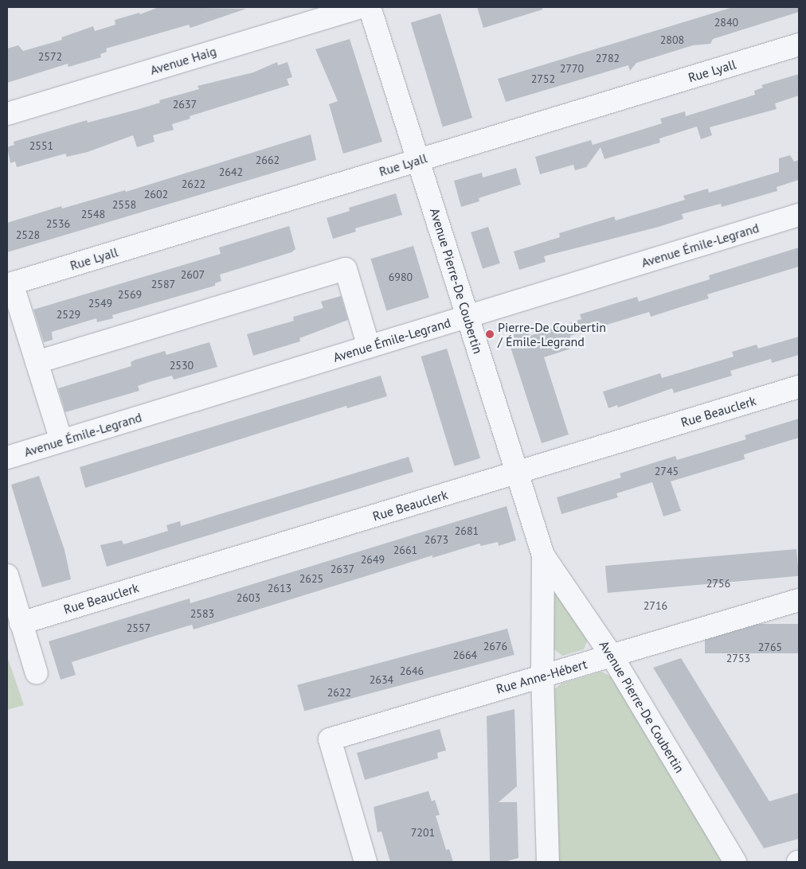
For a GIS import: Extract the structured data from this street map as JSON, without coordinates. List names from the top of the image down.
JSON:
{
  "streets": {
    "street": [
      "Avenue Haig",
      "Rue Lyall",
      "Avenue Émile-Legrand",
      "Avenue Pierre-De Coubertin",
      "Rue Beauclerk",
      "Rue Anne-Hébert"
    ]
  },
  "crossings": [
    ["Rue Lyall", "Avenue Pierre-De Coubertin"],
    ["Avenue Émile-Legrand", "Avenue Pierre-De Coubertin"],
    ["Avenue Pierre-De Coubertin", "Rue Beauclerk"],
    ["Avenue Pierre-De Coubertin", "Rue Anne-Hébert"]
  ],
  "places": ["Pierre-De Coubertin / Émile-Legrand"],
  "house_numbers": [
    "2840",
    "2808",
    "2572",
    "2782",
    "2770",
    "2752",
    "2637",
    "2551",
    "2662",
    "2642",
    "2622",
    "2602",
    "2558",
    "2548",
    "2536",
    "2528",
    "2607",
    "6980",
    "2587",
    "2569",
    "2549",
    "2529",
    "2530",
    "2745",
    "2681",
    "2673",
    "2661",
    "2649",
    "2637",
    "2625",
    "2756",
    "2613",
    "2603",
    "2716",
    "2583",
    "2557",
    "2676",
    "2765",
    "2664",
    "2753",
    "2646",
    "2634",
    "2622",
    "7201"
  ]
}
